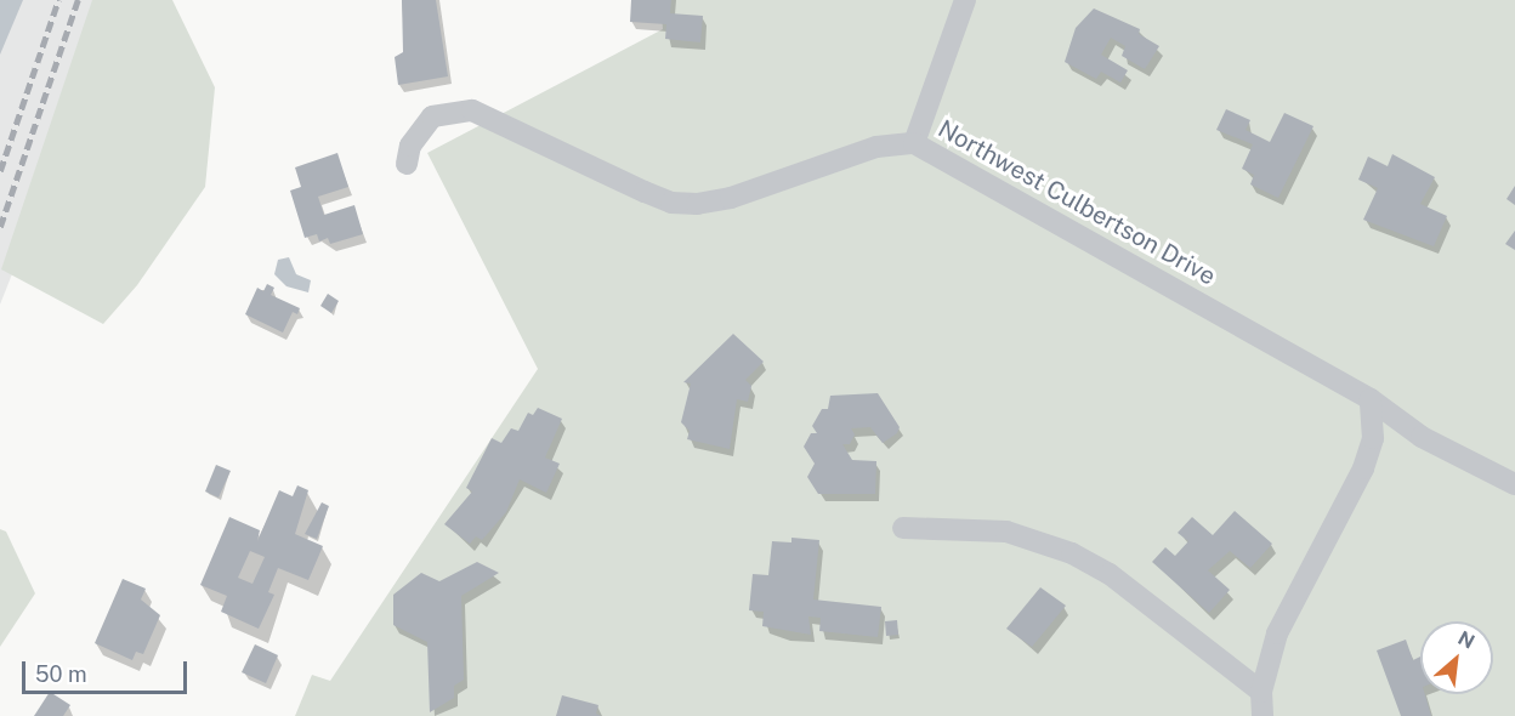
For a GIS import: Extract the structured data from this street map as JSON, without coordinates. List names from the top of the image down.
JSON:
{
  "streets": {
    "street": ["Northwest Culbertson Drive"]
  },
  "scale_bar": "50 m",
  "north": "top right"
}
